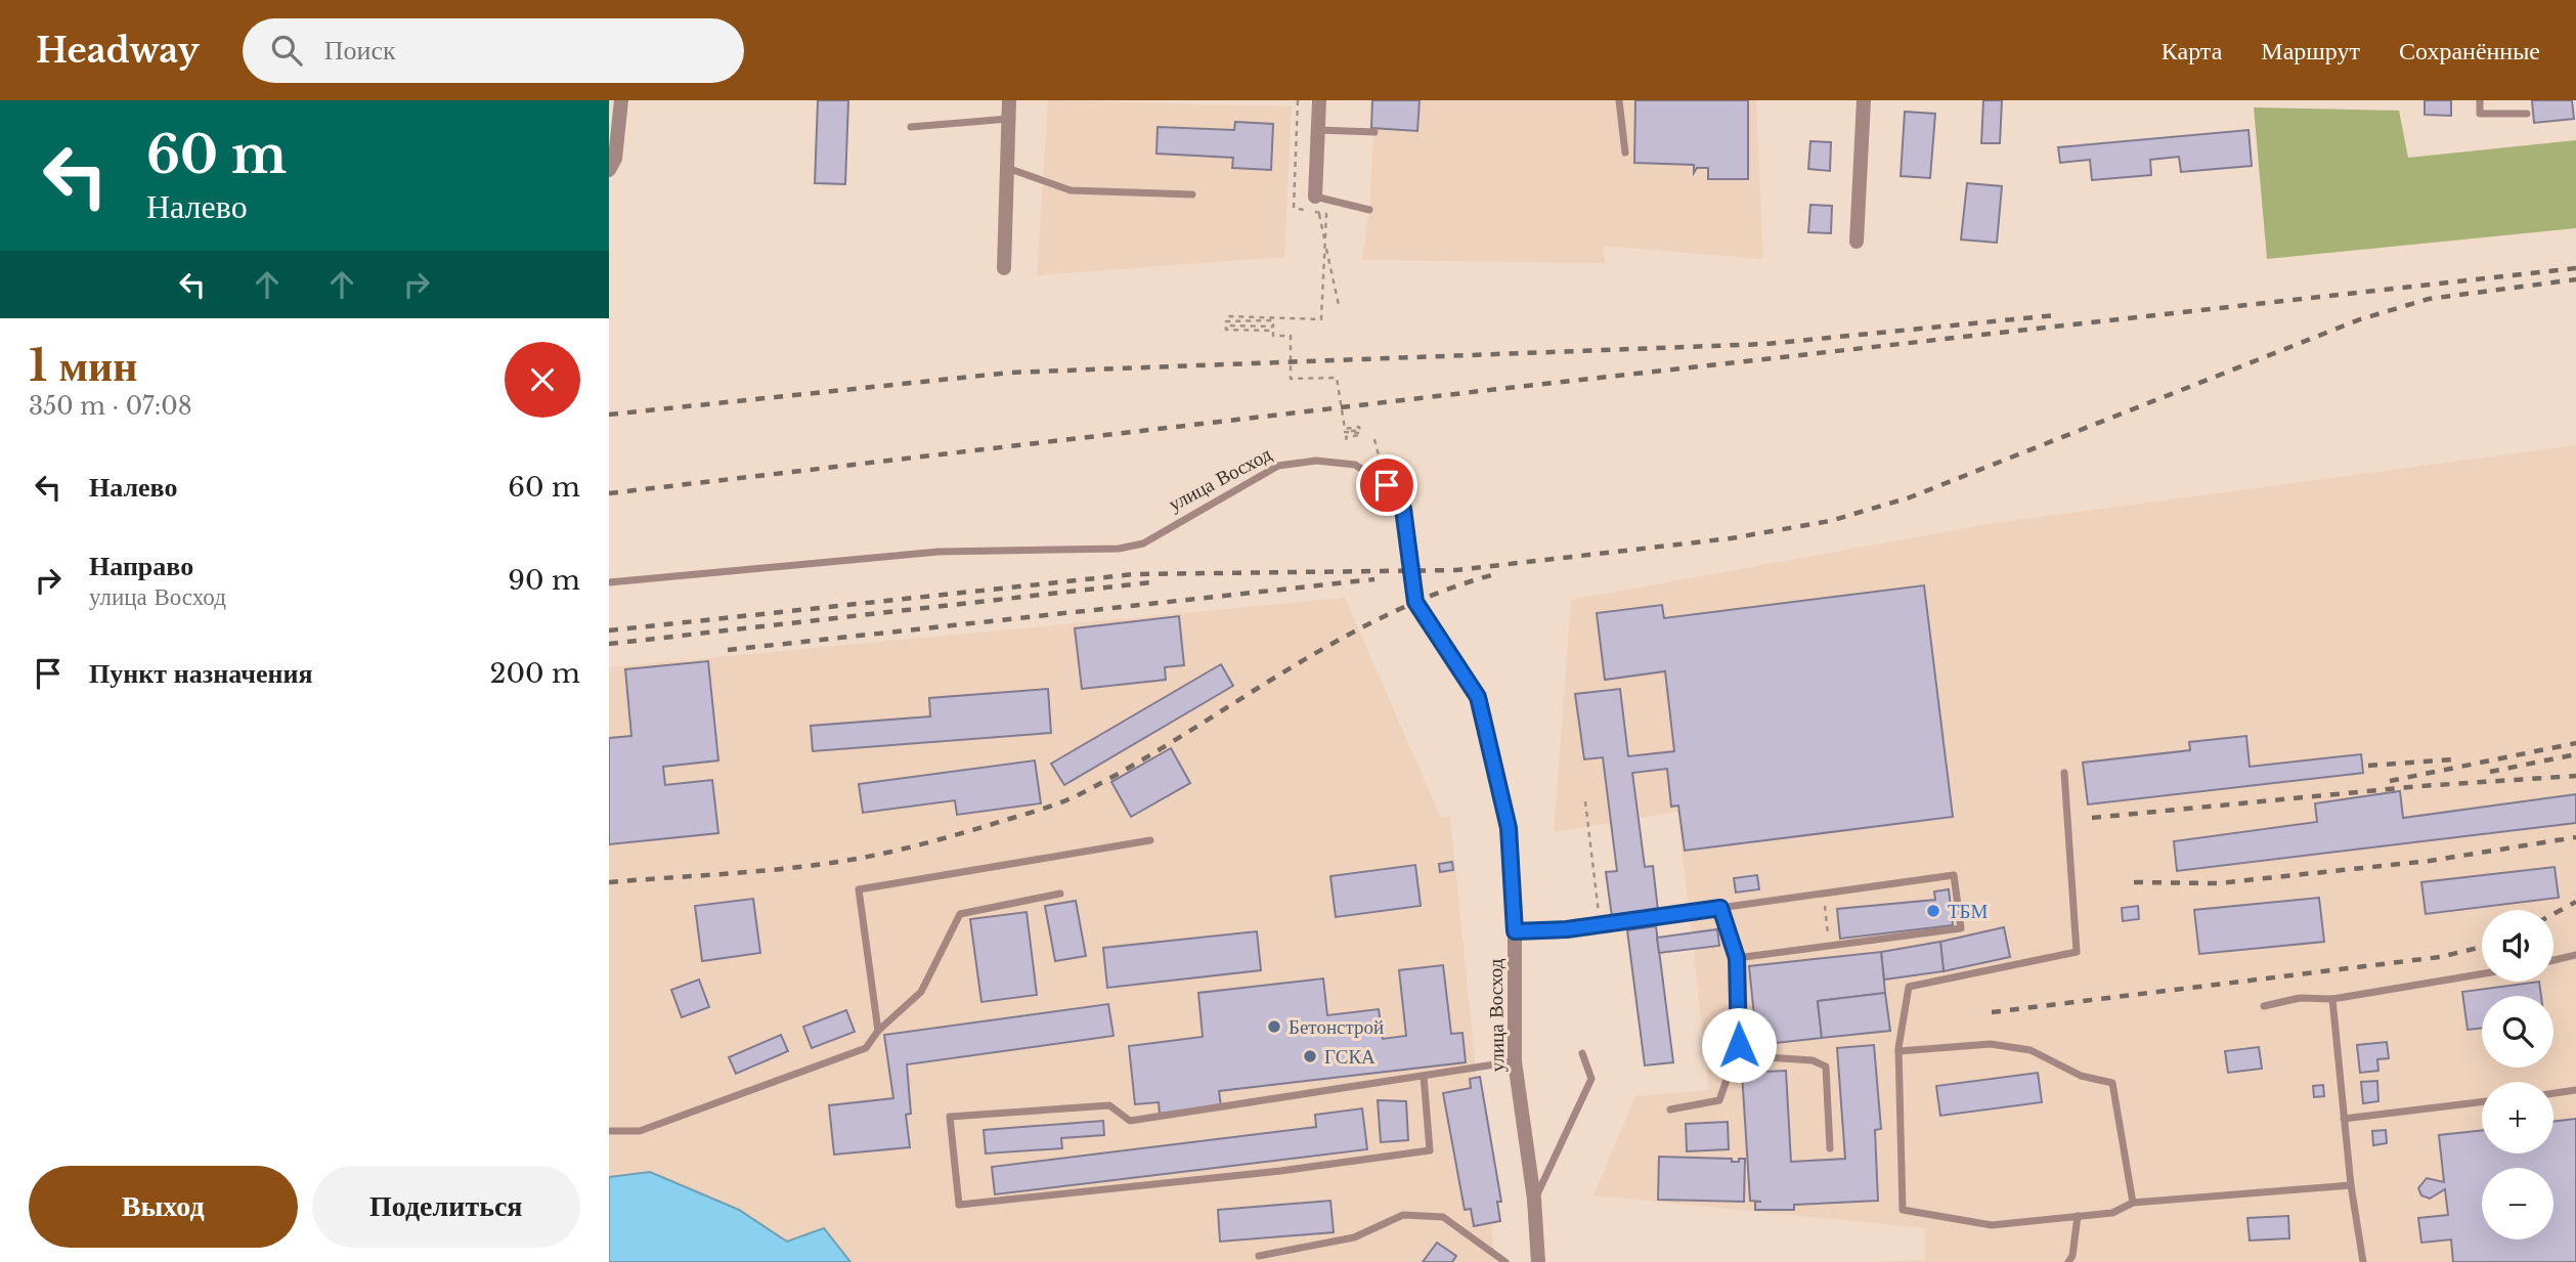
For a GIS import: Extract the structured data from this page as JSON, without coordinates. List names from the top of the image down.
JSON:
{
  "streets": {
    "street": ["улица Восход"]
  },
  "places": ["ТБМ", "Бетонстрой", "ГСКА"],
  "page": {
    "header": "Headway",
    "search": "Поиск",
    "nav": ["Карта", "Маршрут", "Сохранённые"],
    "turn": ["60 m", "Налево"],
    "heading": ["1 мин", "350 m · 07:08"],
    "list": [
      {
        "name": "Налево",
        "value": "60 m"
      },
      {
        "name": "Направо",
        "note": "улица Восход",
        "value": "90 m"
      },
      {
        "name": "Пункт назначения",
        "value": "200 m"
      }
    ],
    "map_buttons": ["+", "−"],
    "buttons": ["Выход", "Поделиться"]
  }
}
